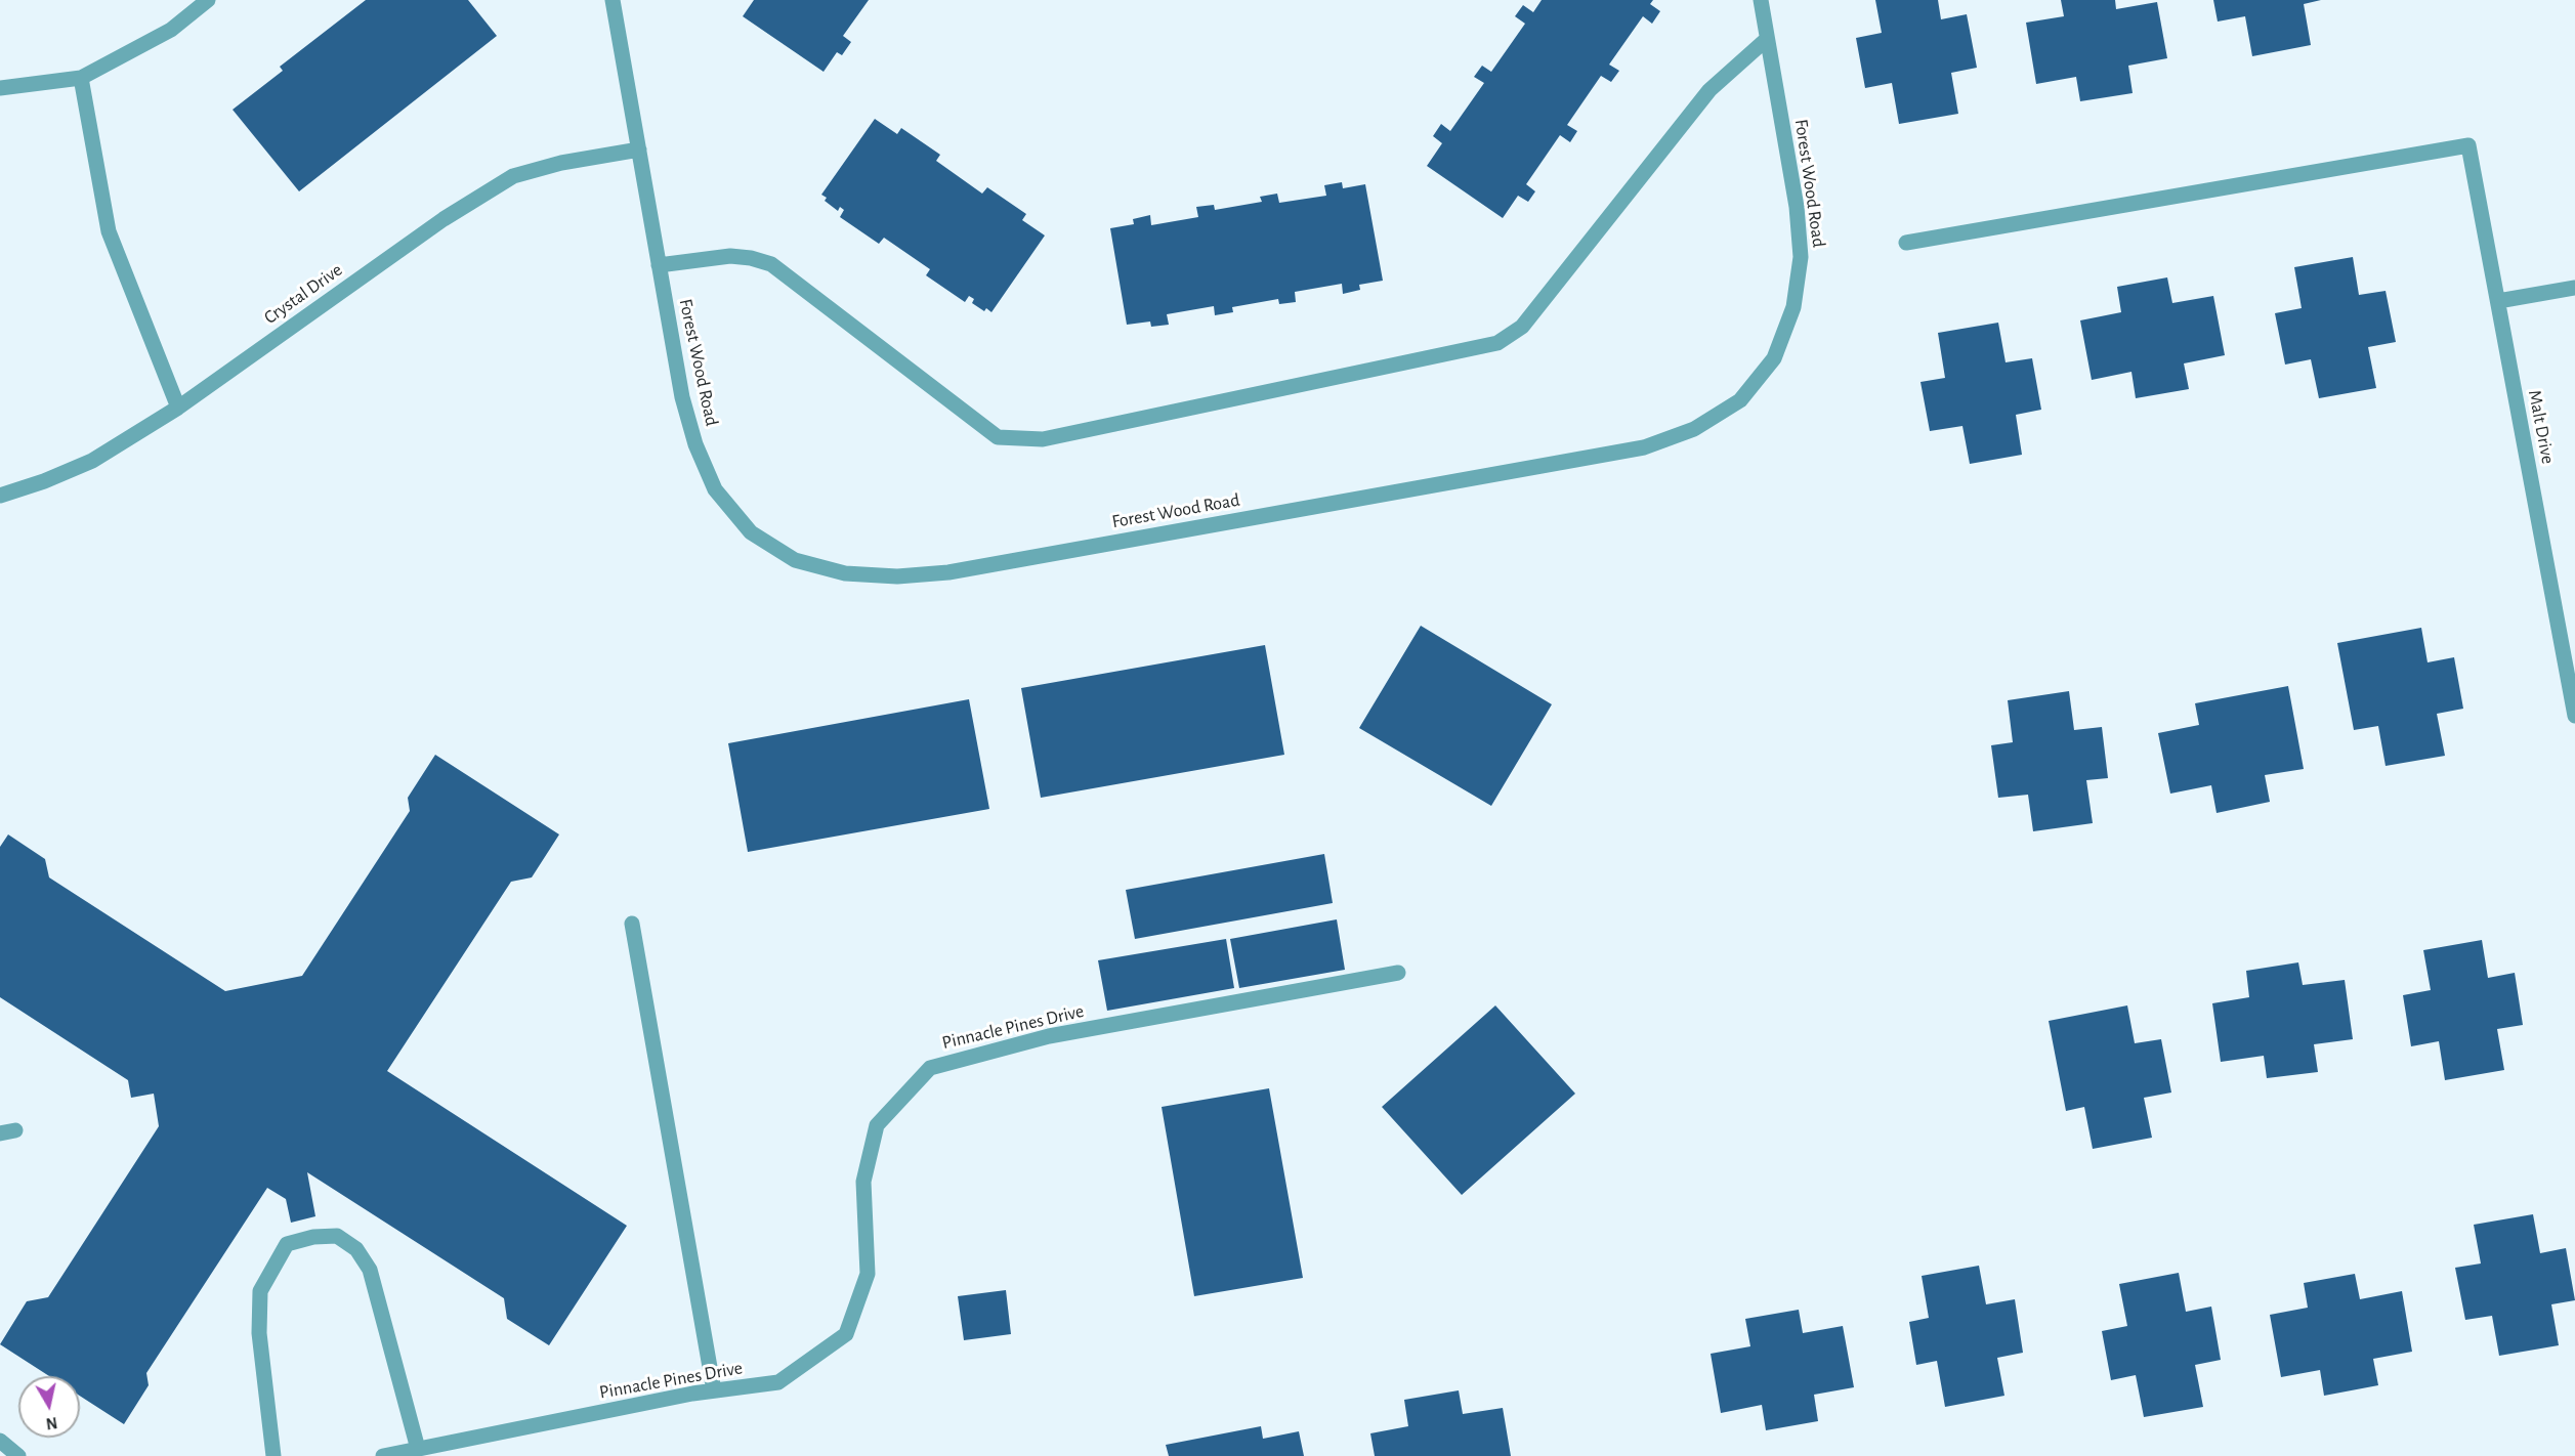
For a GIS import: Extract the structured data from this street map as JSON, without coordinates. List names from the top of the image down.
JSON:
{
  "streets": {
    "street": [
      "Forest Wood Road",
      "Crystal Drive",
      "Malt Drive",
      "Pinnacle Pines Drive"
    ]
  },
  "crossings": [
    ["Forest Wood Road", "Crystal Drive"]
  ],
  "north": "bottom"
}
